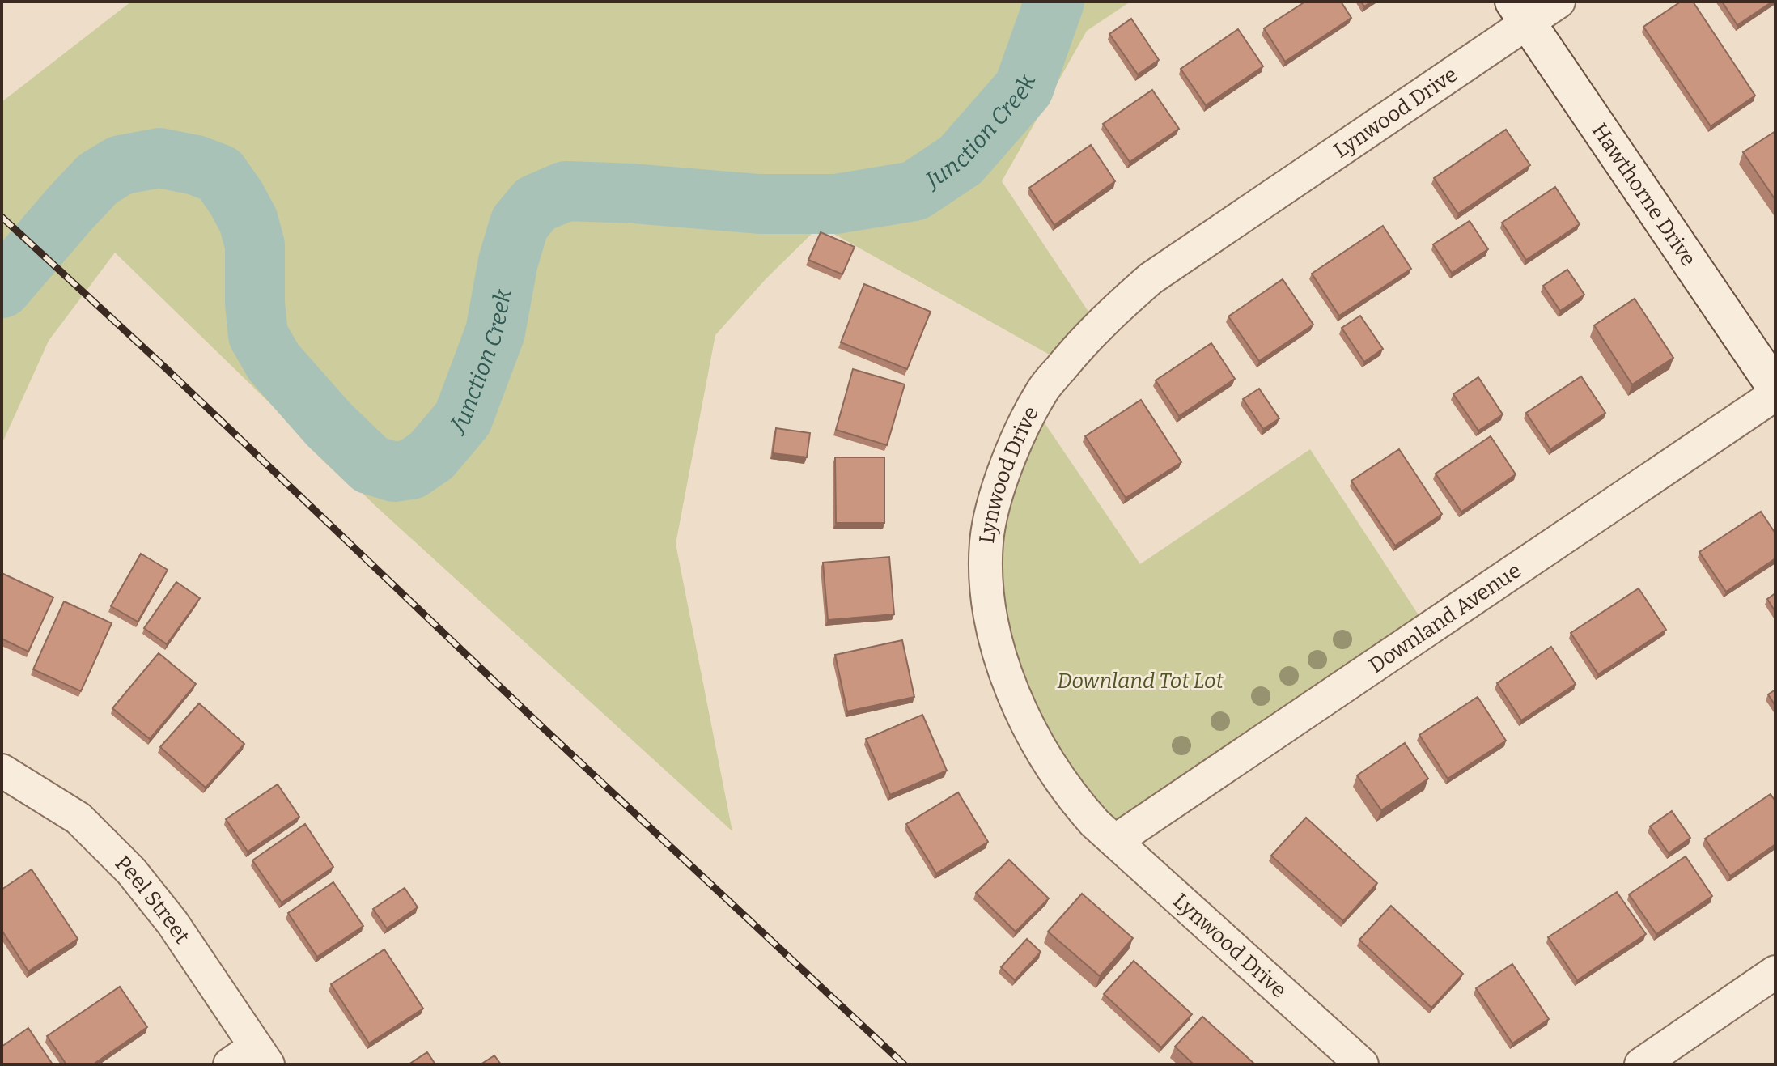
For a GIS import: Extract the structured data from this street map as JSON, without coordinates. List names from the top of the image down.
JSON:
{
  "streets": {
    "street": [
      "Lynwood Drive",
      "Hawthorne Drive",
      "Downland Avenue",
      "Peel Street"
    ]
  },
  "crossings": [
    ["Lynwood Drive", "Hawthorne Drive"],
    ["Lynwood Drive", "Downland Avenue"]
  ],
  "water": ["Junction Creek"],
  "parks": ["Downland Tot Lot"]
}
